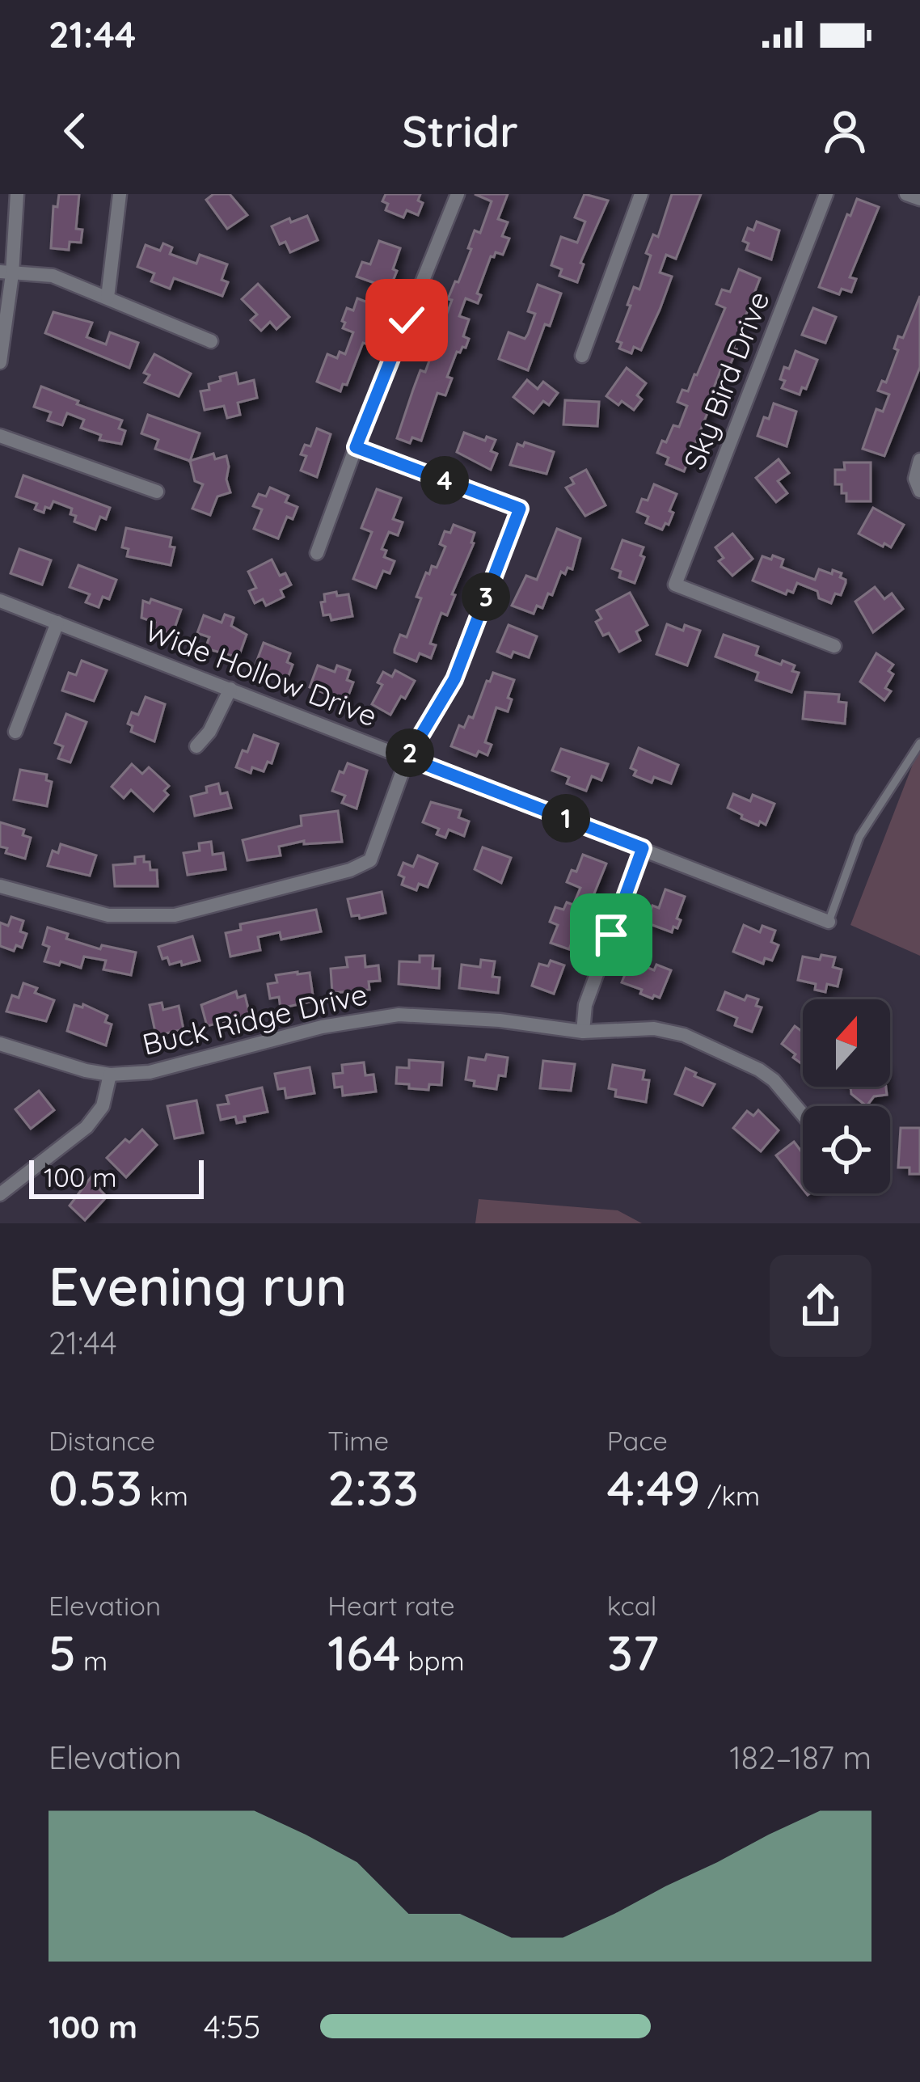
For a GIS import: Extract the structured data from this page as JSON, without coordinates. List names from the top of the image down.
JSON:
{
  "streets": {
    "street": ["Sky Bird Drive", "Wide Hollow Drive", "Buck Ridge Drive"]
  },
  "scale_bar": "100 m",
  "north": "top",
  "page": {
    "status": "21:44",
    "header": "Stridr",
    "pins": [
      "4",
      "3",
      "2",
      "1"
    ],
    "scale": "100 m",
    "heading": ["Evening run", "21:44"],
    "stats": [
      ["Distance", "0.53 km"],
      ["Time", "2:33"],
      ["Pace", "4:49 /km"],
      ["Elevation", "5 m"],
      ["Heart rate", "164 bpm"],
      ["kcal", "37"]
    ],
    "chart": ["Elevation", "182–187 m"],
    "list": [
      {
        "name": "100 m",
        "note": "4:55"
      }
    ]
  }
}
